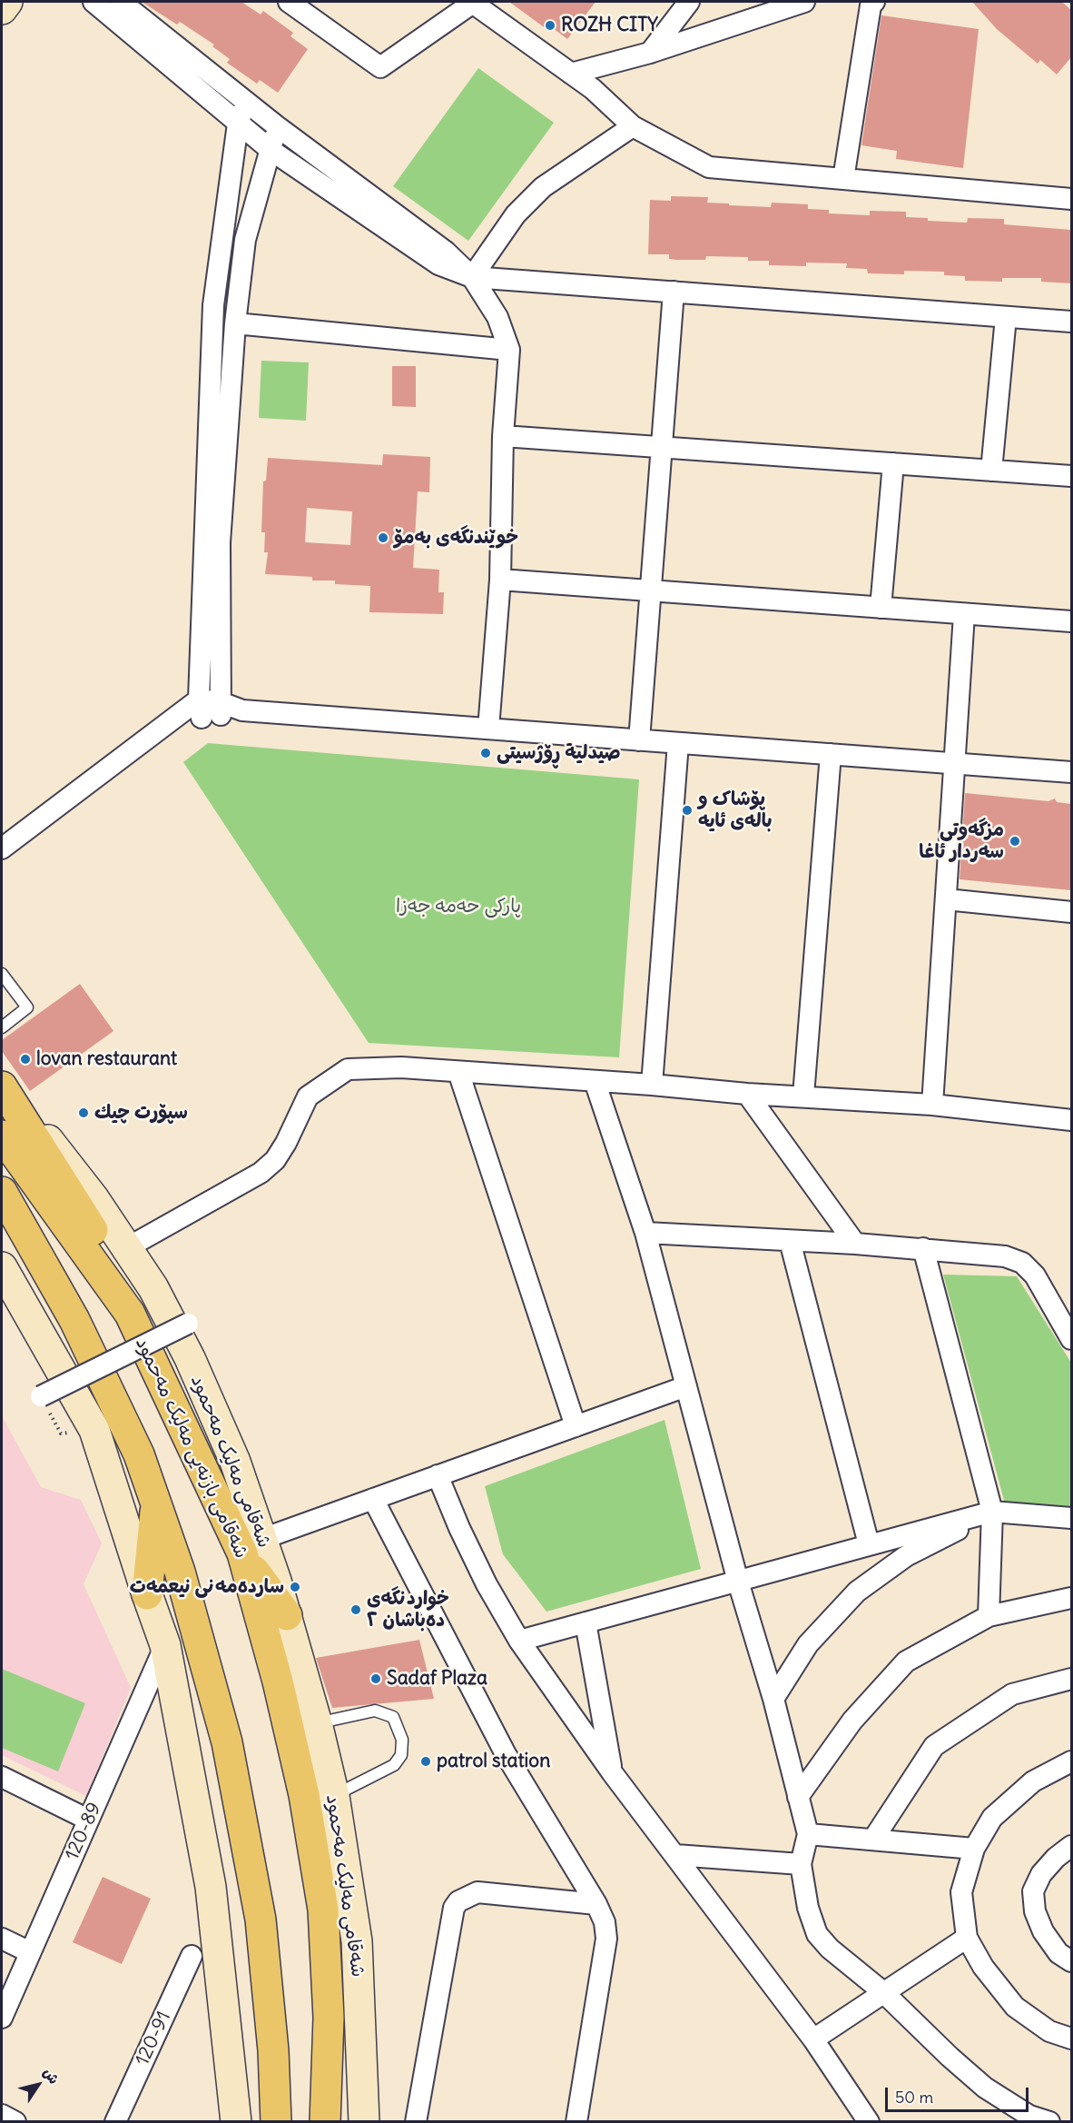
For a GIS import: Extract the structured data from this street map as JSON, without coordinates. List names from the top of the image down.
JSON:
{
  "streets": {
    "highway": ["شەقامی بازنەیی مەلیک مەحمود"],
    "main road": ["شەقامی مەلیک مەحمود"],
    "street": ["120-89", "120-91"]
  },
  "crossings": [
    ["شەقامی بازنەیی مەلیک مەحمود", "شەقامی مەلیک مەحمود"]
  ],
  "parks": ["پارکی حەمە جەزا"],
  "places": [
    "ROZH CITY",
    "خوێندنگەی بەمۆ",
    "صيدلية ڕۆژسیتی",
    "پۆشاک و بالەی ئایە",
    "مزگەوتی سەردار ئاغا",
    "lovan restaurant",
    "سپۆرت چيك",
    "ساردەمەنی نیعمەت",
    "خواردنگەی دەباشان ٢",
    "Sadaf Plaza",
    "patrol station"
  ],
  "scale_bar": "50 m",
  "north": "top right"
}
